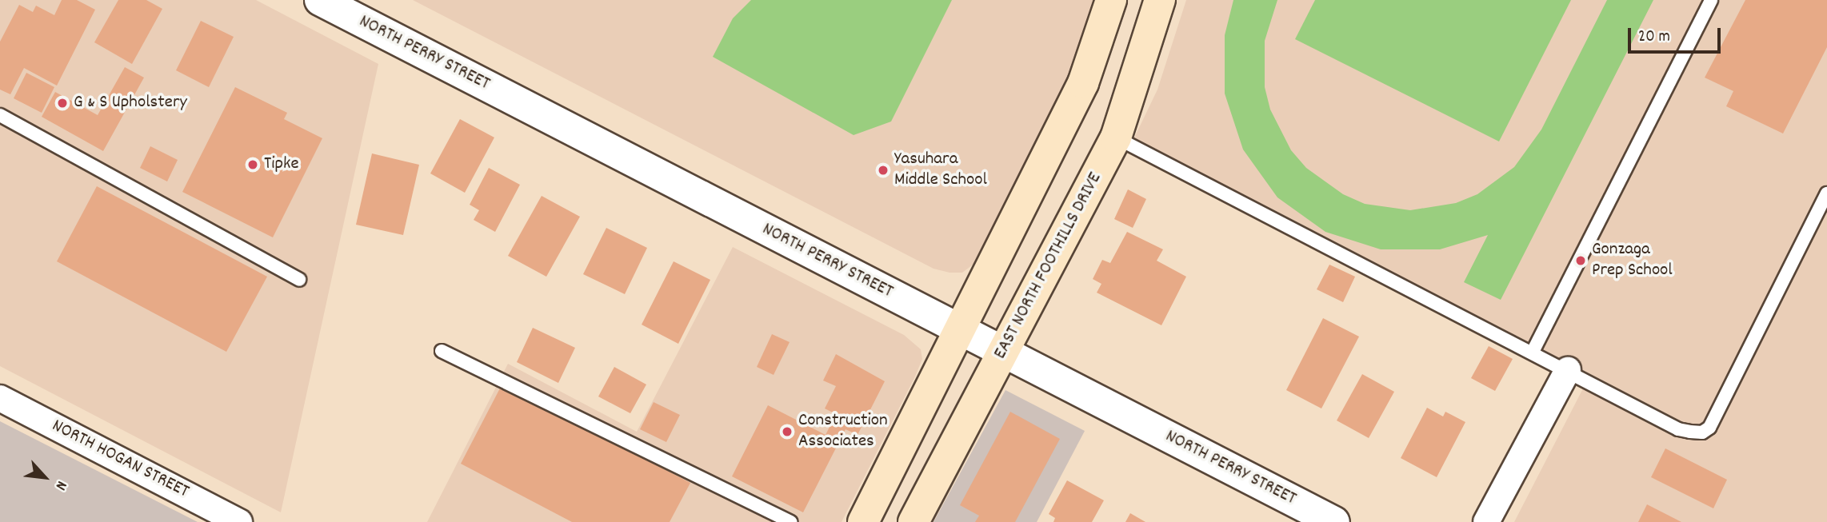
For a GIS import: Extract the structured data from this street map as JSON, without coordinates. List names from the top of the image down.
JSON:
{
  "streets": {
    "main road": ["EAST NORTH FOOTHILLS DRIVE"],
    "street": ["NORTH PERRY STREET", "NORTH HOGAN STREET"]
  },
  "crossings": [
    ["NORTH PERRY STREET", "EAST NORTH FOOTHILLS DRIVE"]
  ],
  "places": [
    "G & S Upholstery",
    "Tipke",
    "Yasuhara Middle School",
    "Gonzaga Prep School",
    "Construction Associates"
  ],
  "scale_bar": "20 m",
  "north": "bottom right"
}
